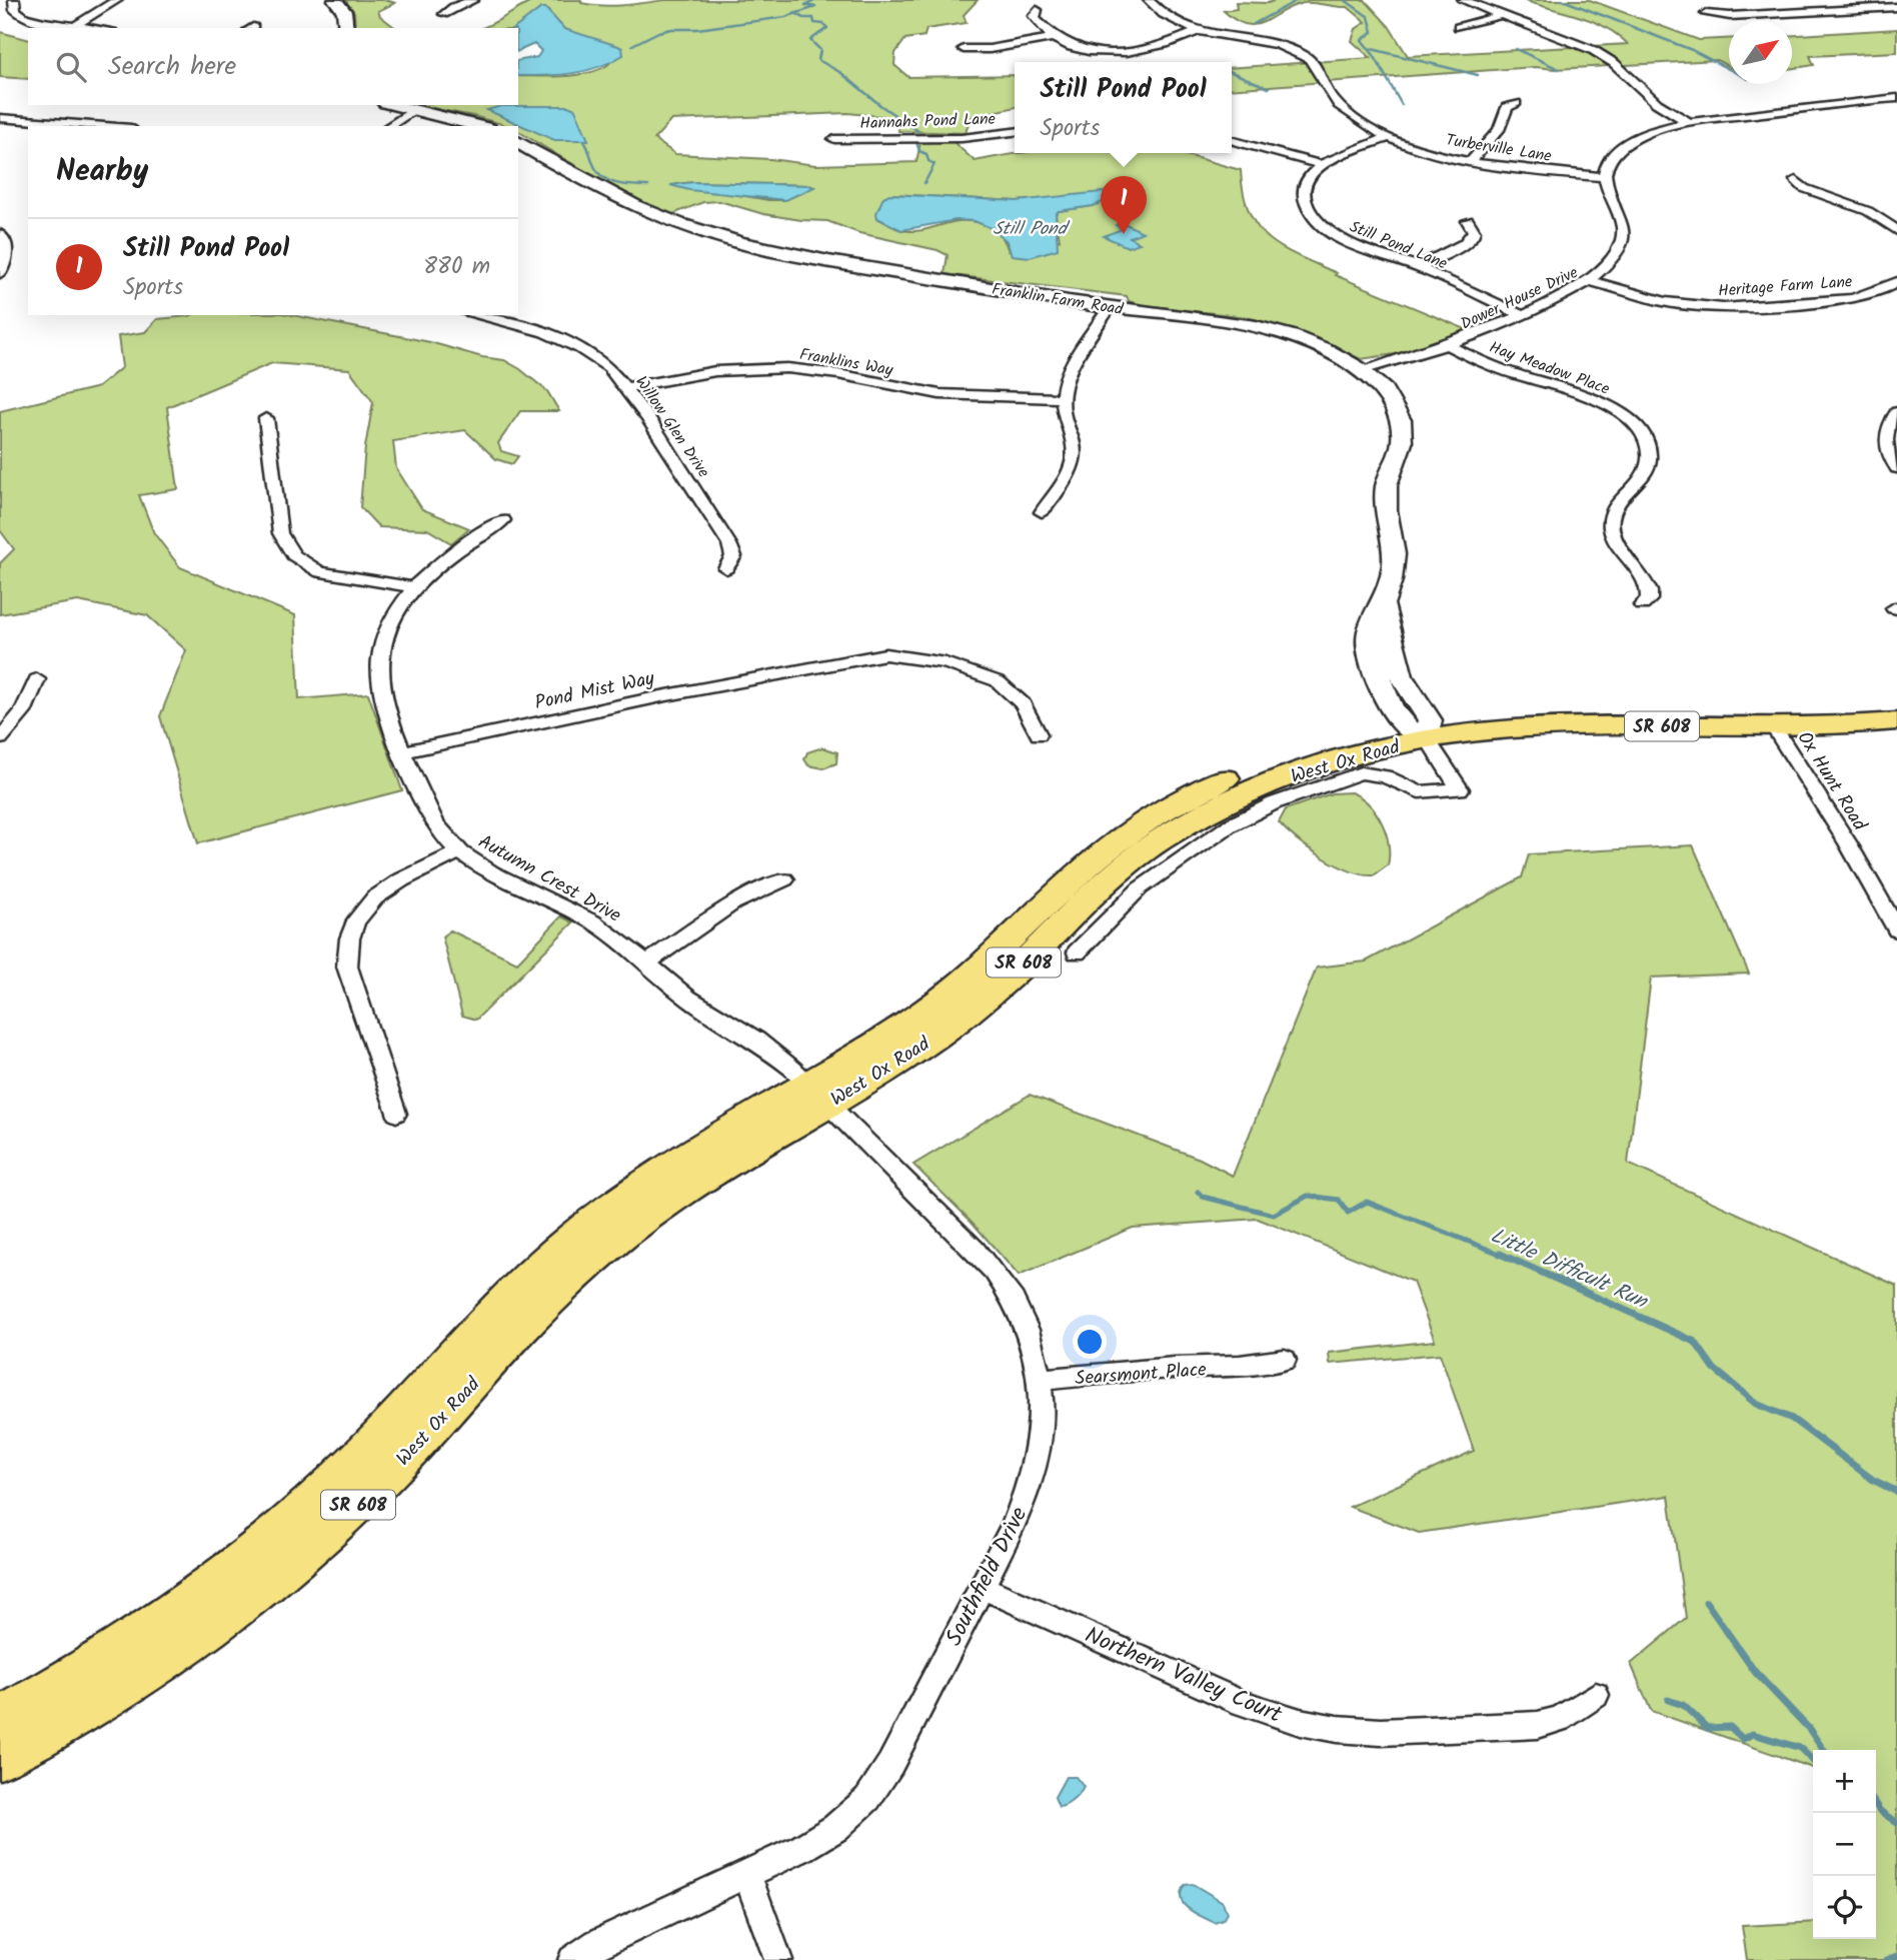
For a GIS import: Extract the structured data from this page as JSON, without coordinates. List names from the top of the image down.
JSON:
{
  "streets": {
    "main road": ["SR 608", "West Ox Road"],
    "street": [
      "Hannahs Pond Lane",
      "Turberville Lane",
      "Still Pond Lane",
      "Heritage Farm Lane",
      "Dower House Drive",
      "Franklin Farm Road",
      "Franklins Way",
      "Hay Meadow Place",
      "Willow Glen Drive",
      "Pond Mist Way",
      "Ox Hunt Road",
      "Autumn Crest Drive",
      "Searsmont Place",
      "Southfield Drive",
      "Northern Valley Court"
    ]
  },
  "crossings": [
    ["Turberville Lane", "Dower House Drive"],
    ["Still Pond Lane", "Dower House Drive"],
    ["Heritage Farm Lane", "Dower House Drive"],
    ["Dower House Drive", "Franklin Farm Road"],
    ["Dower House Drive", "Hay Meadow Place"],
    ["Franklin Farm Road", "West Ox Road"],
    ["Franklins Way", "Willow Glen Drive"],
    ["Pond Mist Way", "Autumn Crest Drive"],
    ["West Ox Road", "Ox Hunt Road"],
    ["West Ox Road", "Autumn Crest Drive"],
    ["West Ox Road", "Southfield Drive"],
    ["Autumn Crest Drive", "Southfield Drive"],
    ["Searsmont Place", "Southfield Drive"],
    ["Southfield Drive", "Northern Valley Court"]
  ],
  "water": ["Still Pond", "Little Difficult Run"],
  "north": "top right",
  "page": {
    "search": "Search here",
    "popup": ["Still Pond Pool", "Sports"],
    "heading": "Nearby",
    "pins": "1",
    "list": [
      {
        "mark": "1",
        "name": "Still Pond Pool",
        "note": "Sports",
        "value": "880 m"
      }
    ],
    "map_buttons": ["+", "−"]
  }
}
